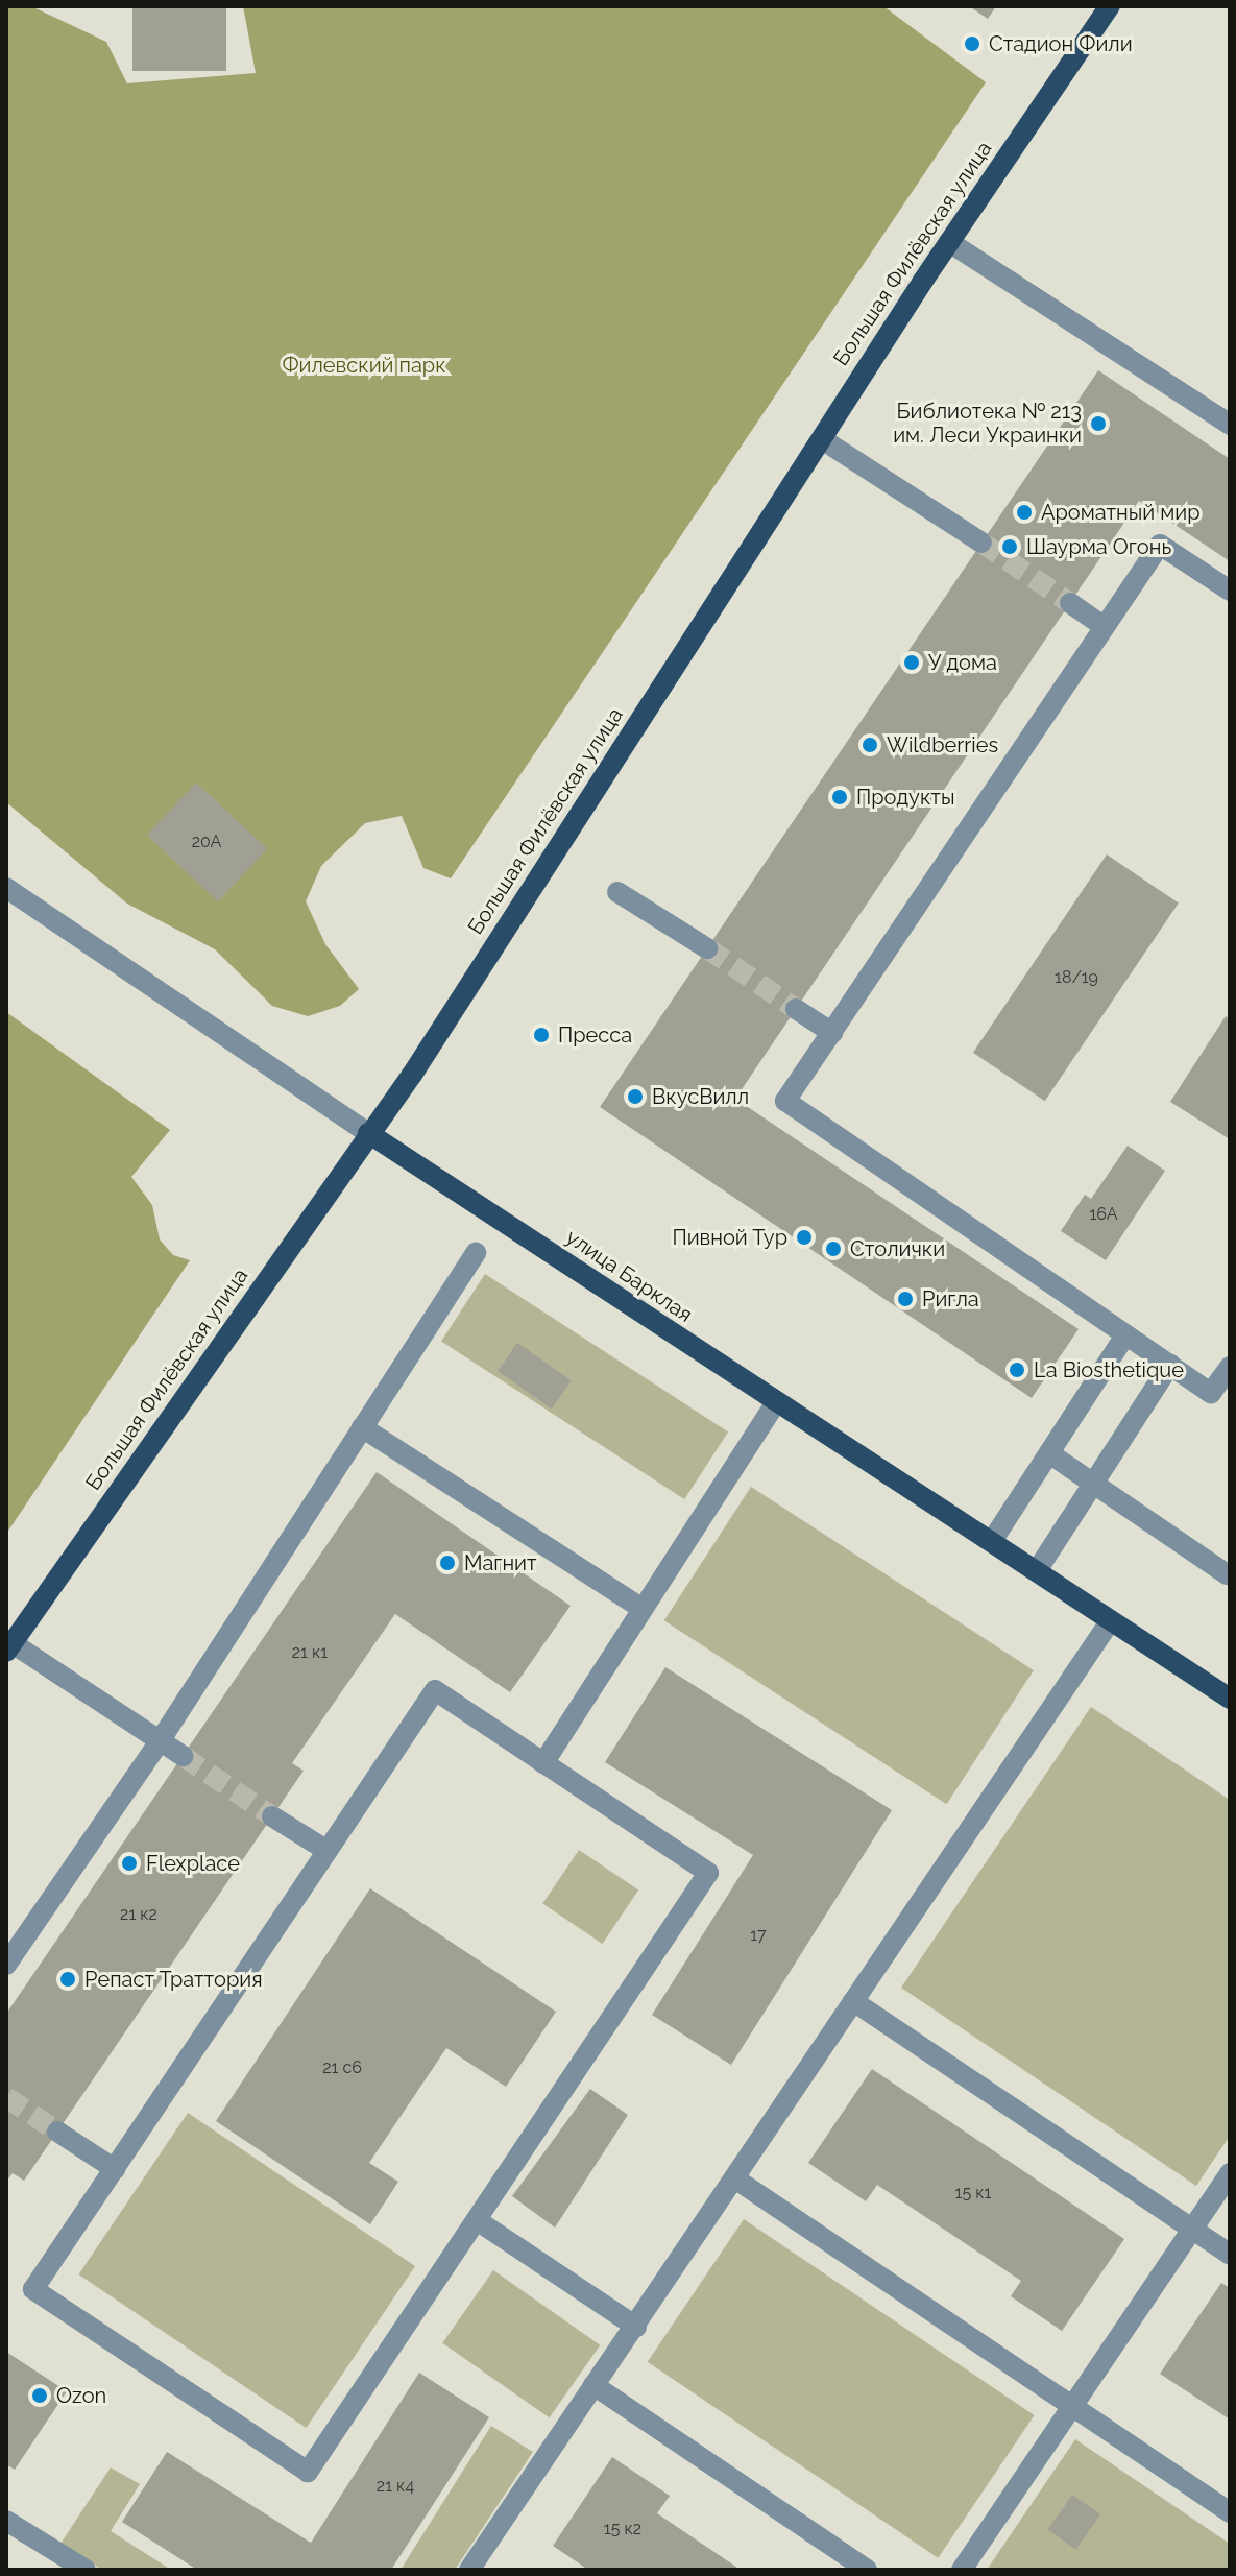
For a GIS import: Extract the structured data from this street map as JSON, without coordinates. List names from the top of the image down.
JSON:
{
  "streets": {
    "main road": ["Большая Филёвская улица", "улица Барклая"]
  },
  "crossings": [
    ["Большая Филёвская улица", "улица Барклая"]
  ],
  "parks": ["Филевский парк"],
  "places": [
    "Стадион Фили",
    "Библиотека № 213 им. Леси Украинки",
    "Ароматный мир",
    "Шаурма Огонь",
    "У дома",
    "Wildberries",
    "Продукты",
    "Пресса",
    "ВкусВилл",
    "Пивной Тур",
    "Столички",
    "Ригла",
    "La Biosthetique",
    "Магнит",
    "Flexplace",
    "Репаст Траттория",
    "Ozon"
  ],
  "house_numbers": [
    "20А",
    "18/19",
    "16А",
    "21 к1",
    "21 к2",
    "17",
    "21 с6",
    "15 к1",
    "21 к4",
    "15 к2"
  ]
}
